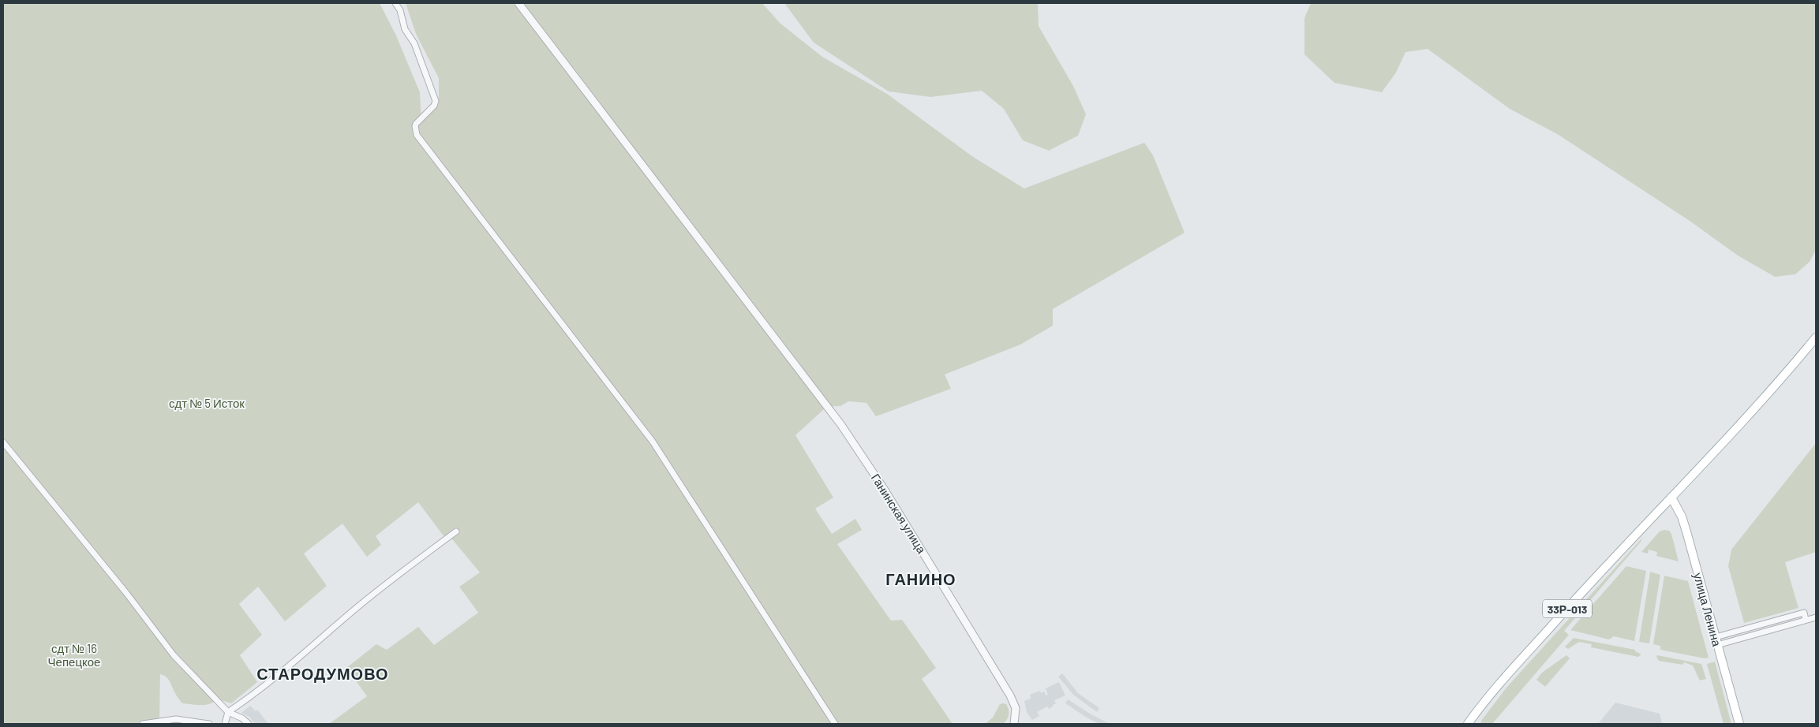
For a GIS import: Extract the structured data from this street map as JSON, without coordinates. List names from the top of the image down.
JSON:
{
  "streets": {
    "main road": ["33Р-013", "улица Ленина"],
    "street": ["Ганинская улица"]
  },
  "crossings": [
    ["33Р-013", "улица Ленина"]
  ],
  "districts": ["ГАНИНО", "СТАРОДУМОВО"],
  "parks": ["сдт № 5 Исток", "сдт № 16 Чепецкое"]
}
